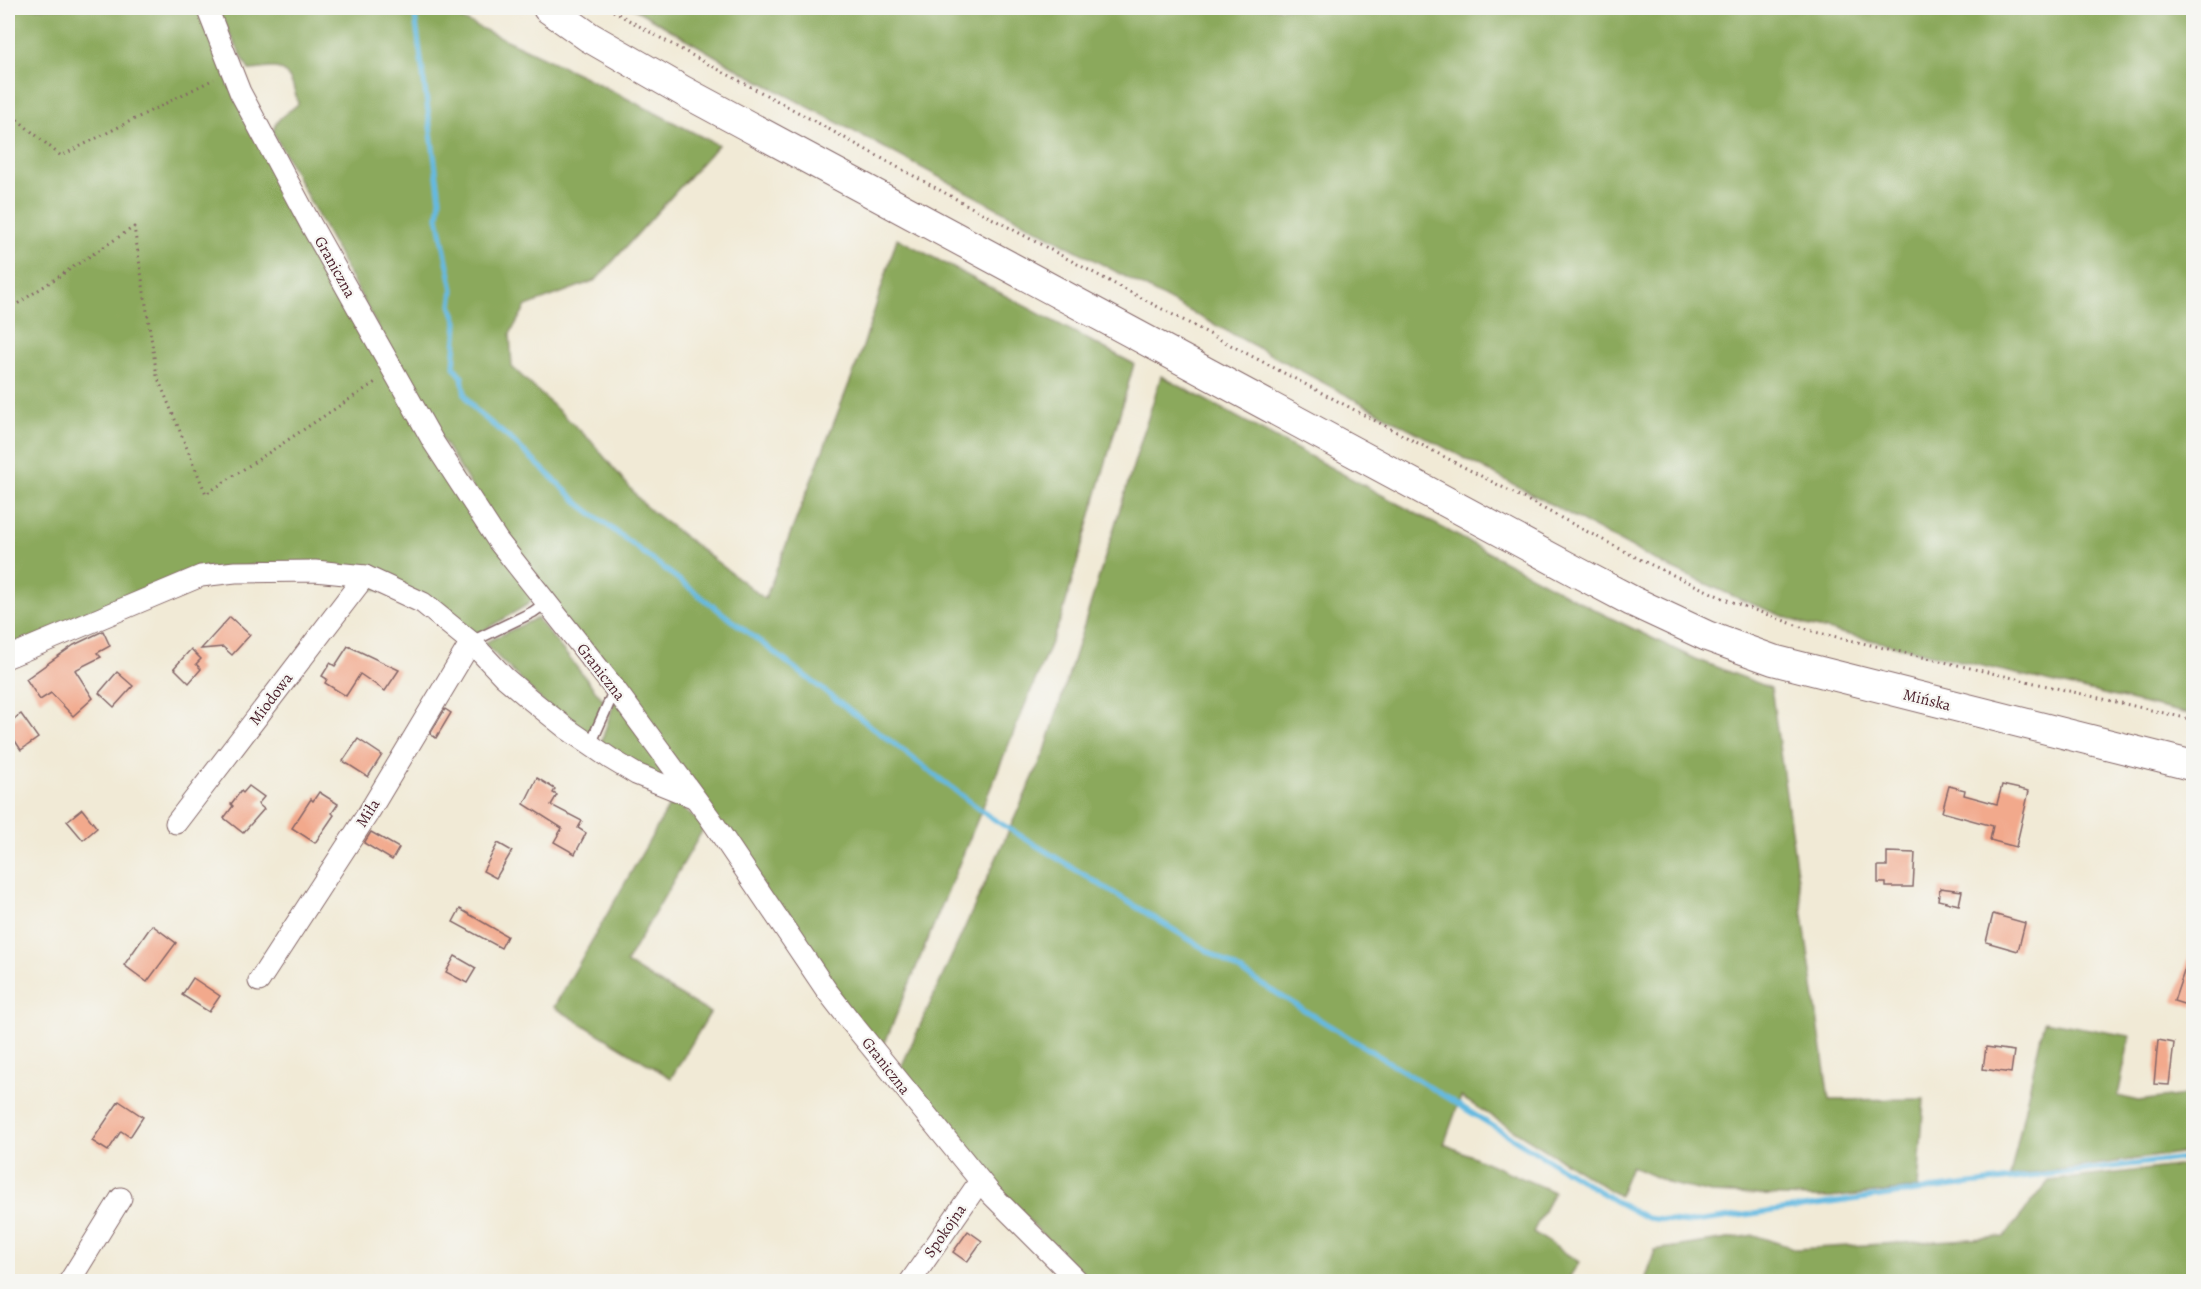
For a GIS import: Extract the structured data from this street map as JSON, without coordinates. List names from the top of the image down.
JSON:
{
  "streets": {
    "main road": ["Mińska"],
    "street": [
      "Graniczna",
      "Miodowa",
      "Miła",
      "Spokojna"
    ]
  },
  "crossings": [
    ["Graniczna", "Spokojna"]
  ]
}
